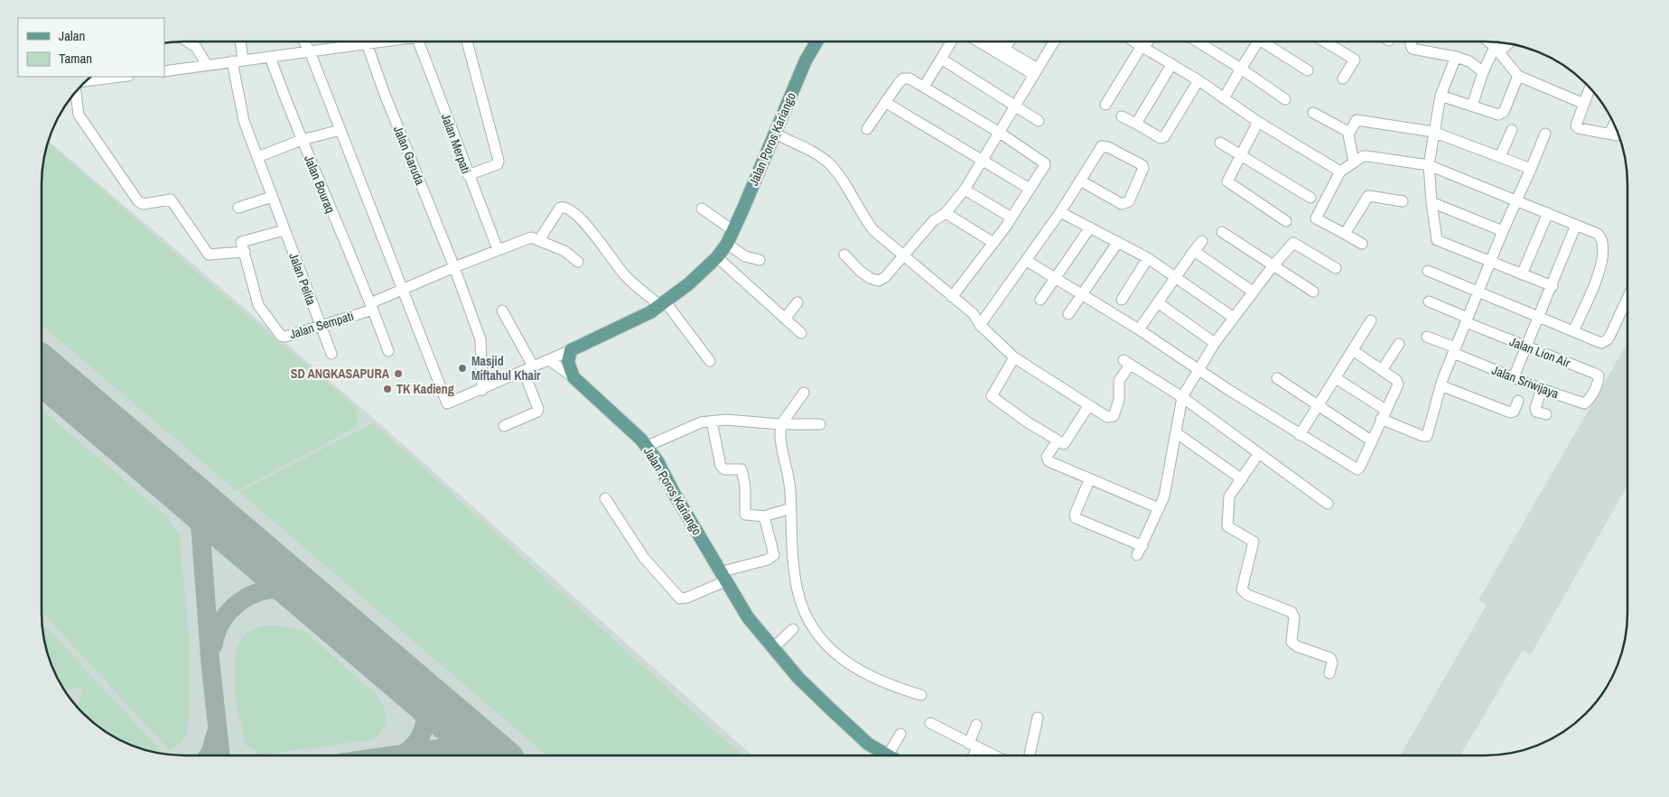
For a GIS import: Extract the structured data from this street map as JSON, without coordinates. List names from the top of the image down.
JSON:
{
  "streets": {
    "main road": ["Jalan Poros Kariango"],
    "street": [
      "Jalan Merpati",
      "Jalan Garuda",
      "Jalan Bouraq",
      "Jalan Pelita",
      "Jalan Sempati",
      "Jalan Lion Air",
      "Jalan Sriwijaya"
    ]
  },
  "crossings": [
    ["Jalan Merpati", "Jalan Sempati"],
    ["Jalan Garuda", "Jalan Sempati"],
    ["Jalan Bouraq", "Jalan Sempati"],
    ["Jalan Pelita", "Jalan Sempati"],
    ["Jalan Lion Air", "Jalan Sriwijaya"]
  ],
  "places": ["Masjid Miftahul Khair", "SD ANGKASAPURA", "TK Kadieng"],
  "legend": ["Jalan", "Taman"]
}
